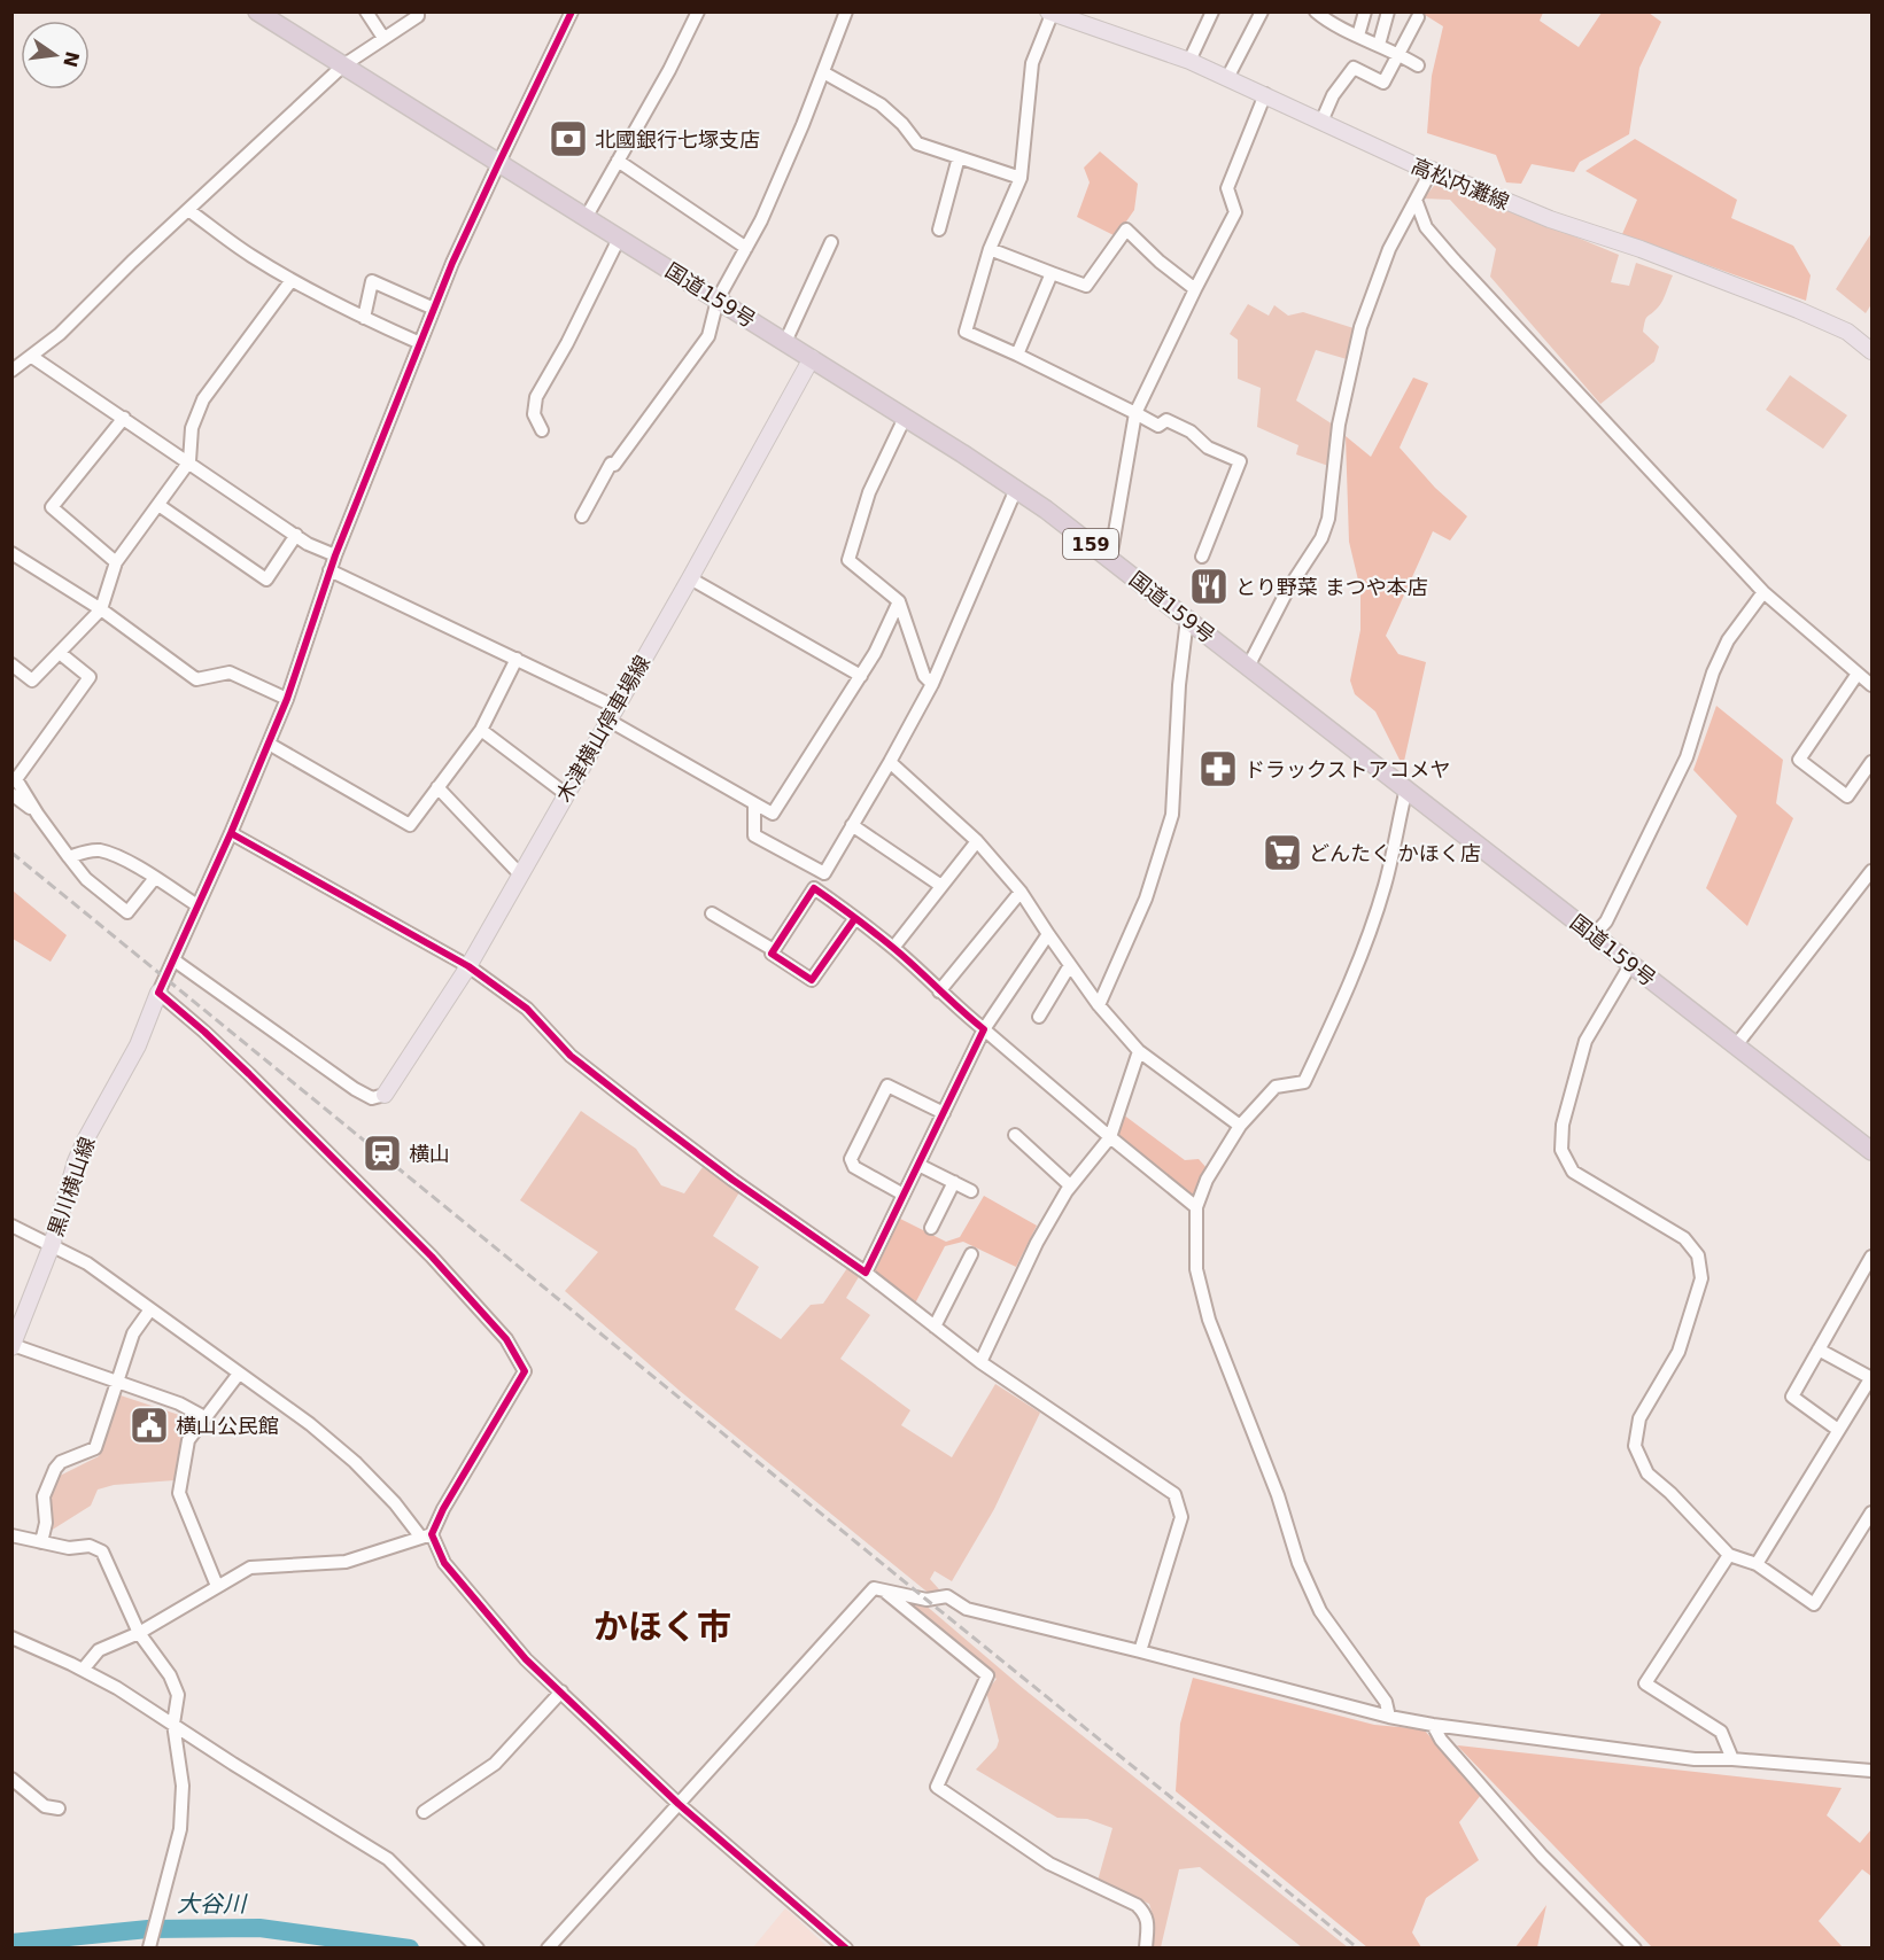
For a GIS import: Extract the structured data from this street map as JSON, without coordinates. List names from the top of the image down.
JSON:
{
  "streets": {
    "highway": ["国道159号", "159"],
    "main road": ["高松内灘線", "木津横山停車場線", "黒川横山線"]
  },
  "crossings": [
    ["国道159号", "木津横山停車場線"]
  ],
  "districts": ["かほく市"],
  "water": ["大谷川"],
  "places": {
    "bank": ["北國銀行七塚支店"],
    "restaurant": ["とり野菜 まつや本店"],
    "pharmacy": ["ドラックストアコメヤ"],
    "supermarket": ["どんたく かほく店"],
    "station": ["横山"],
    "public building": ["横山公民館"]
  },
  "north": "right"
}
